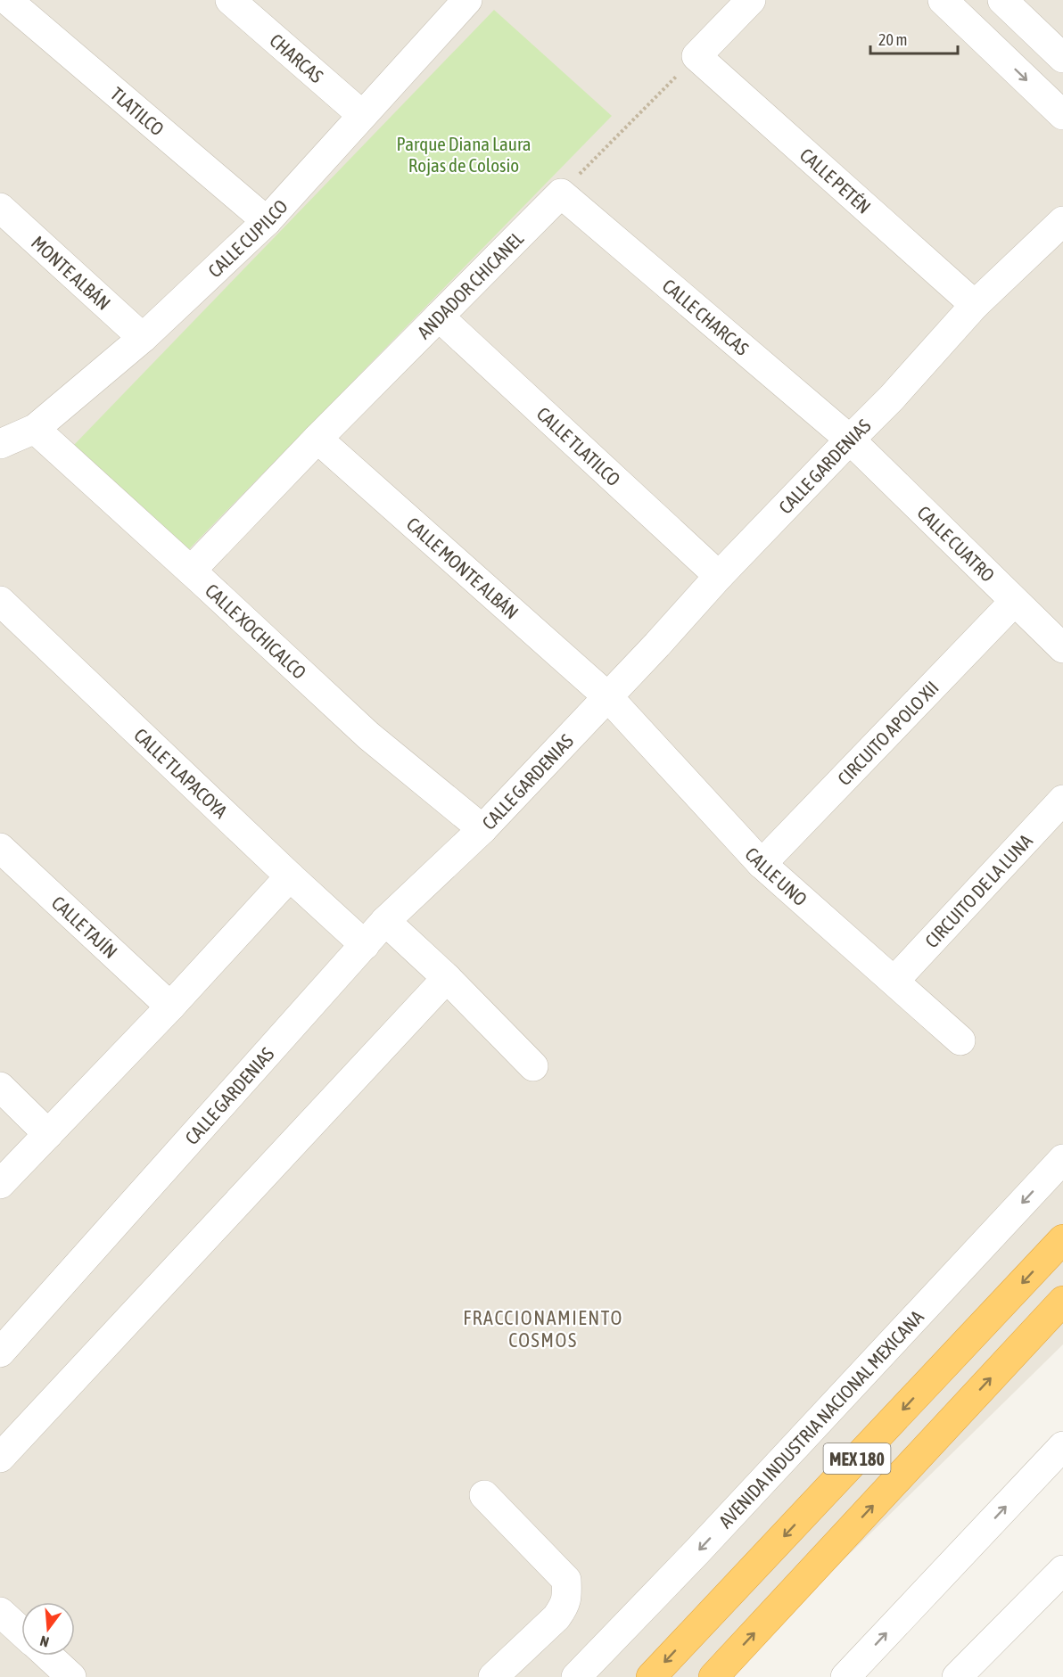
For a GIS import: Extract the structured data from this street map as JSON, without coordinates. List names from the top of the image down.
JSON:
{
  "streets": {
    "highway": ["MEX 180"],
    "street": [
      "CHARCAS",
      "TLATILCO",
      "CALLE PETÉN",
      "CALLE CUPILCO",
      "MONTE ALBÁN",
      "ANDADOR CHICANEL",
      "CALLE CHARCAS",
      "CALLE TLATILCO",
      "CALLE GARDENIAS",
      "CALLE CUATRO",
      "CALLE MONTE ALBÁN",
      "CALLE XOCHICALCO",
      "CIRCUITO APOLO XII",
      "CALLE TLAPACOYA",
      "CALLE UNO",
      "CIRCUITO DE LA LUNA",
      "CALLE TAJÍN",
      "AVENIDA INDUSTRIA NACIONAL MEXICANA"
    ]
  },
  "crossings": [
    ["CHARCAS", "CALLE CUPILCO"],
    ["TLATILCO", "CALLE CUPILCO"],
    ["CALLE PETÉN", "CALLE GARDENIAS"],
    ["CALLE CUPILCO", "MONTE ALBÁN"],
    ["CALLE CUPILCO", "CALLE XOCHICALCO"],
    ["ANDADOR CHICANEL", "CALLE CHARCAS"],
    ["ANDADOR CHICANEL", "CALLE TLATILCO"],
    ["ANDADOR CHICANEL", "CALLE MONTE ALBÁN"],
    ["ANDADOR CHICANEL", "CALLE XOCHICALCO"],
    ["CALLE CHARCAS", "CALLE GARDENIAS"],
    ["CALLE CHARCAS", "CALLE CUATRO"],
    ["CALLE TLATILCO", "CALLE GARDENIAS"],
    ["CALLE GARDENIAS", "CALLE CUATRO"],
    ["CALLE GARDENIAS", "CALLE MONTE ALBÁN"],
    ["CALLE GARDENIAS", "CALLE XOCHICALCO"],
    ["CALLE GARDENIAS", "CALLE TLAPACOYA"],
    ["CALLE GARDENIAS", "CALLE UNO"],
    ["CALLE CUATRO", "CIRCUITO APOLO XII"],
    ["CALLE MONTE ALBÁN", "CALLE UNO"],
    ["CIRCUITO APOLO XII", "CALLE UNO"],
    ["CALLE UNO", "CIRCUITO DE LA LUNA"]
  ],
  "districts": ["FRACCIONAMIENTO COSMOS"],
  "parks": ["Parque Diana Laura Rojas de Colosio"],
  "scale_bar": "20 m",
  "north": "bottom"
}
